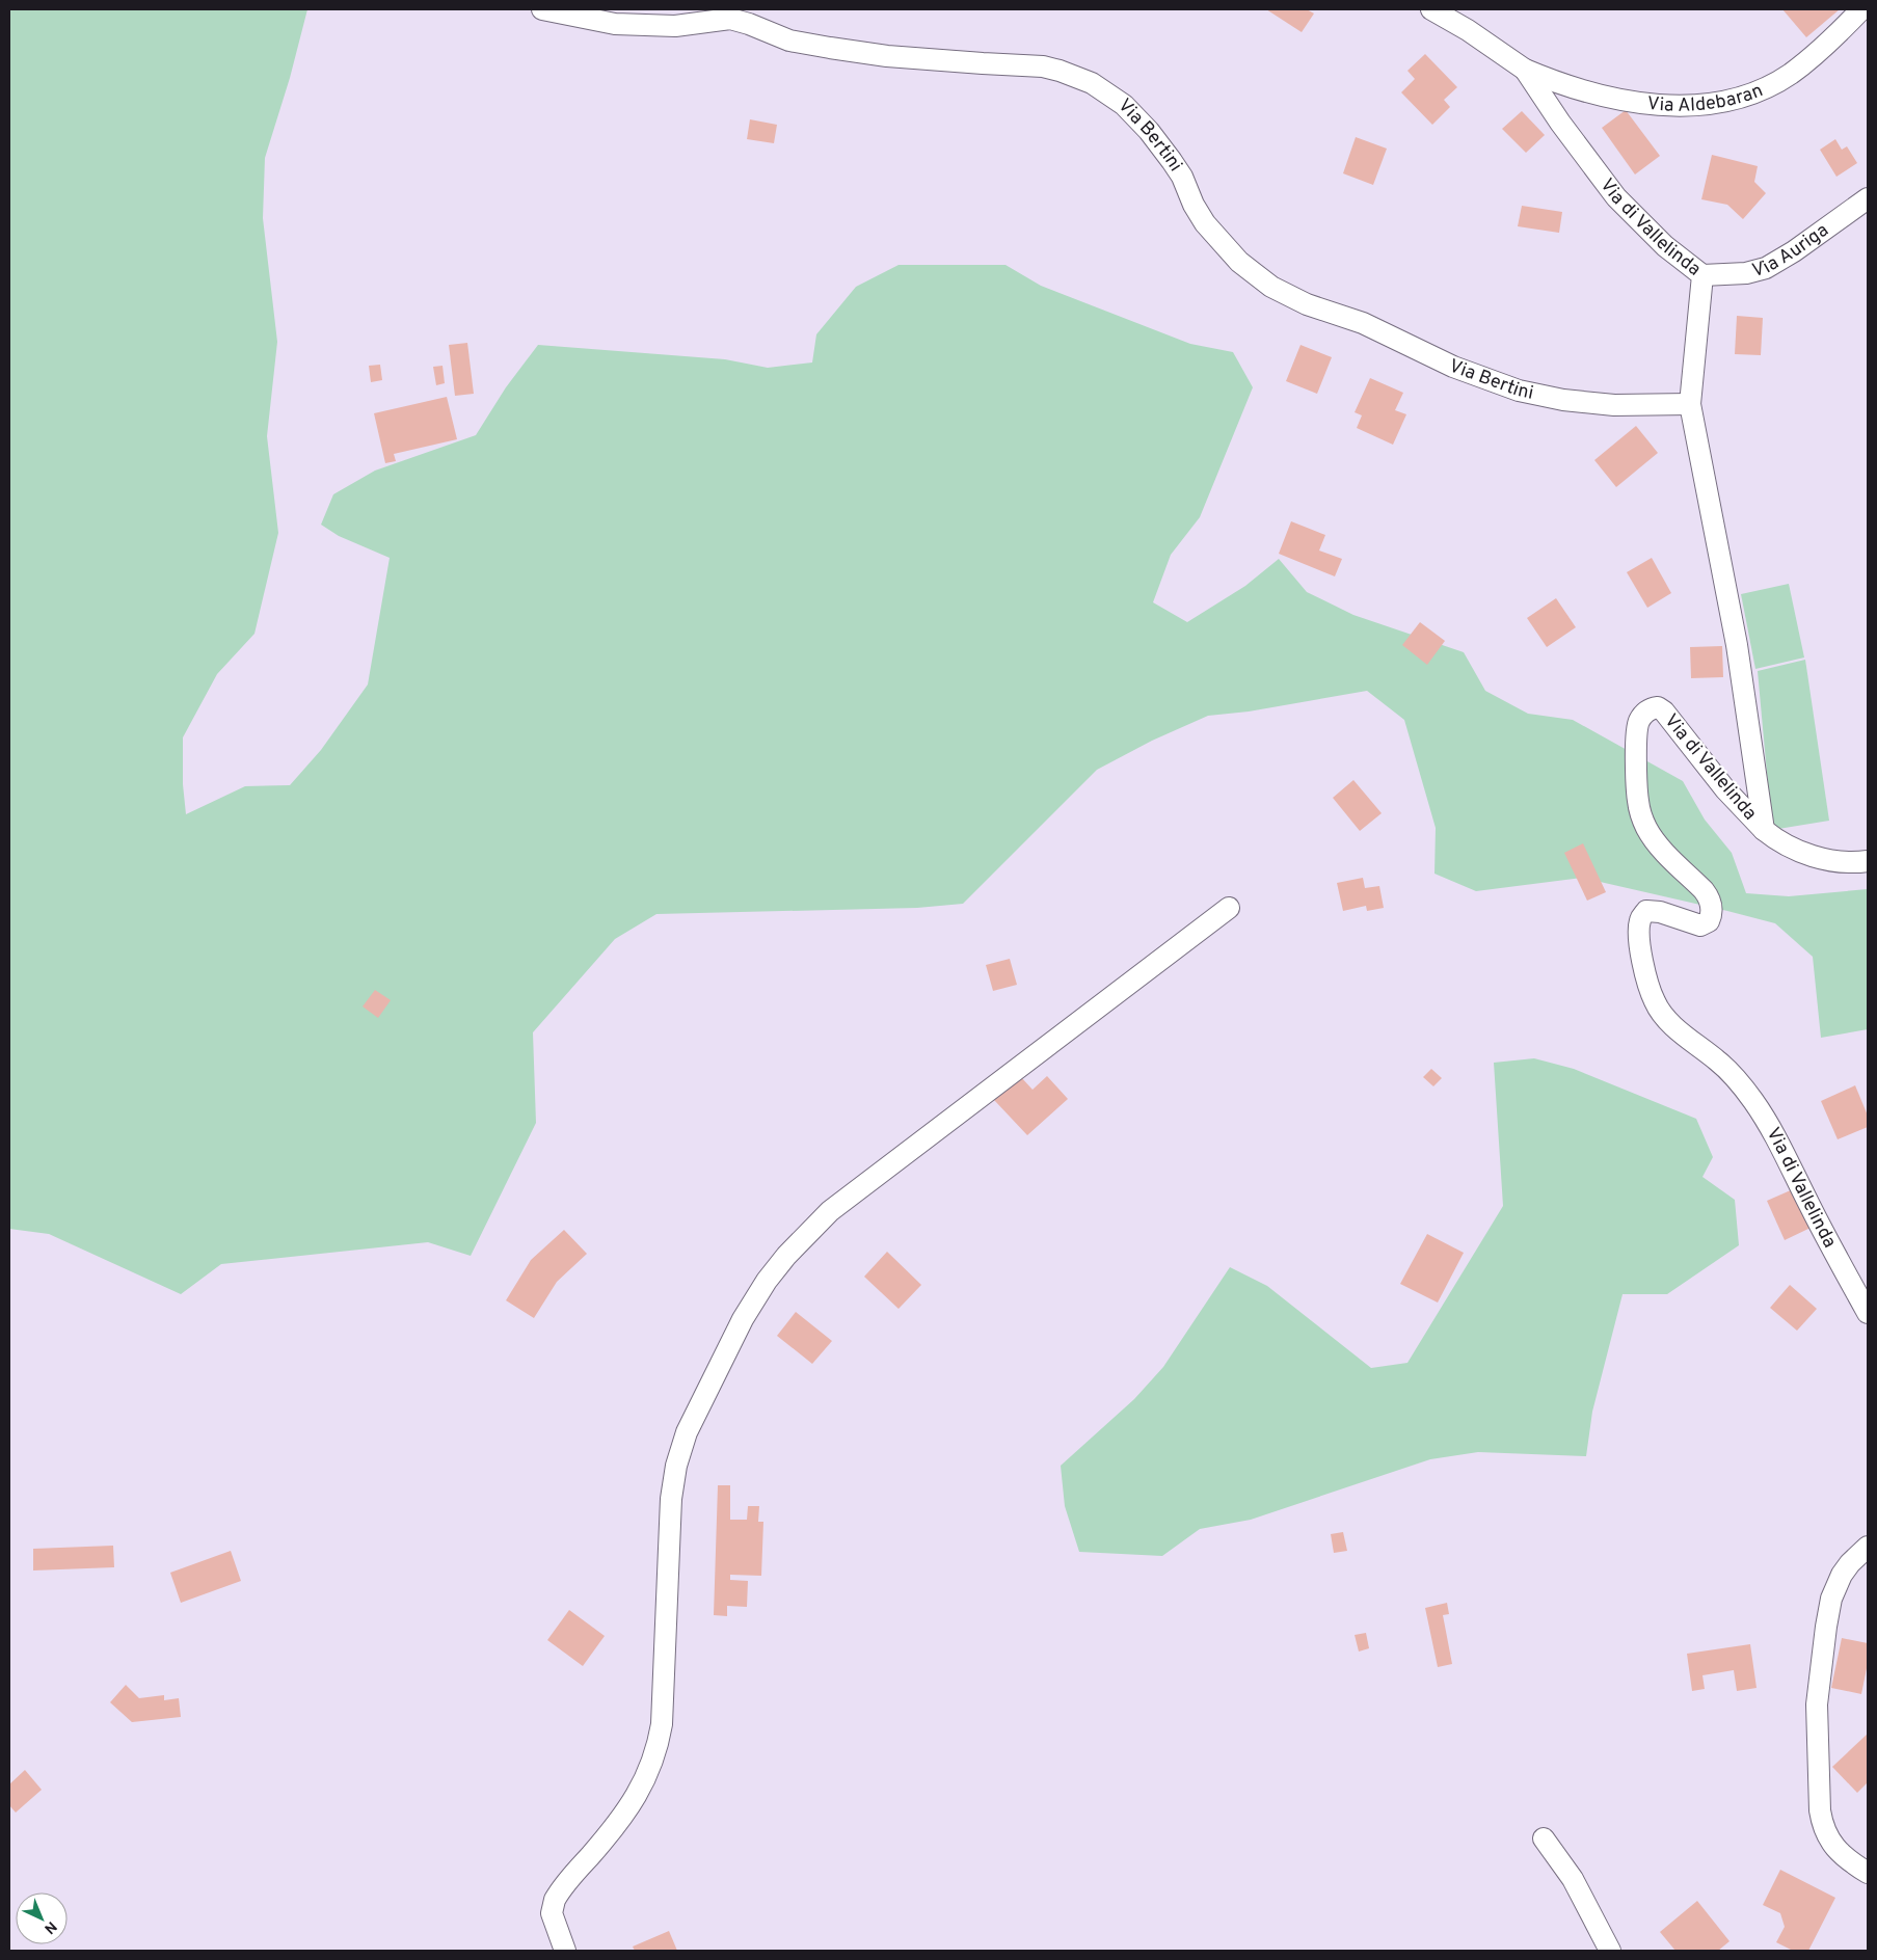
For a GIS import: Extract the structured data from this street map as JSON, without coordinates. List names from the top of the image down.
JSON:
{
  "streets": {
    "street": [
      "Via Aldebaran",
      "Via Bertini",
      "Via di Vallelinda",
      "Via Auriga"
    ]
  },
  "crossings": [
    ["Via Aldebaran", "Via di Vallelinda"],
    ["Via Bertini", "Via di Vallelinda"],
    ["Via di Vallelinda", "Via Auriga"]
  ],
  "north": "bottom right"
}
